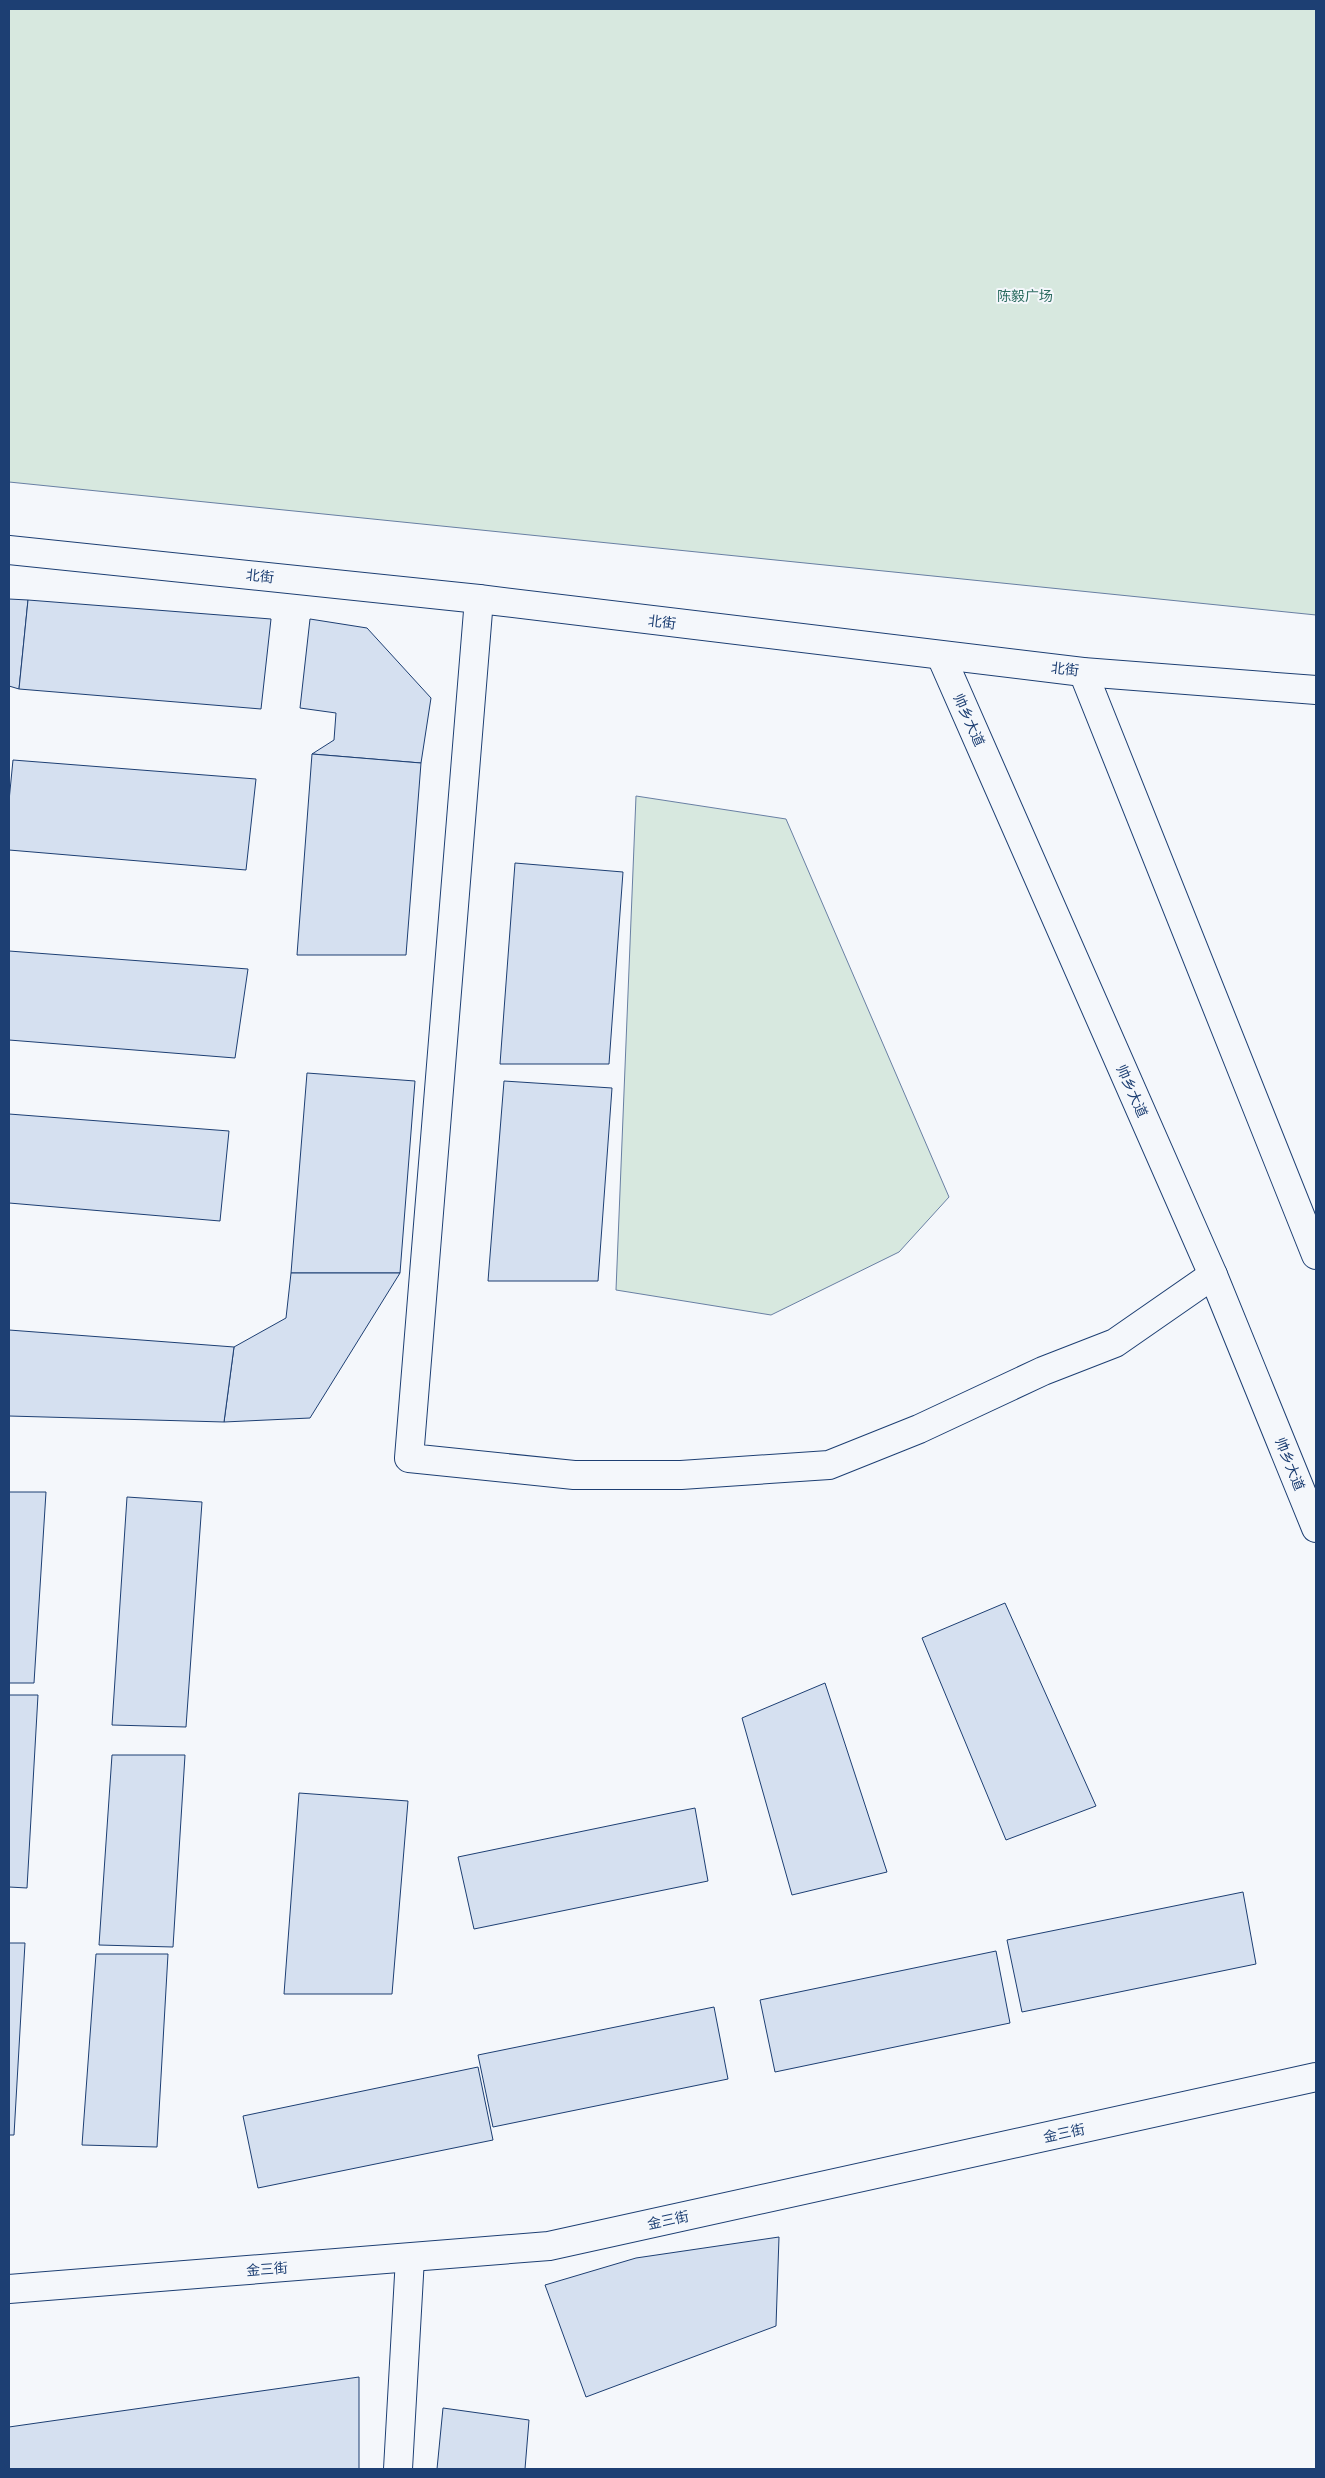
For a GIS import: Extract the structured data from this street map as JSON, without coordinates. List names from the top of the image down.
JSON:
{
  "streets": {
    "main road": ["北街", "帅乡大道", "金三街"]
  },
  "crossings": [
    ["北街", "帅乡大道"]
  ],
  "parks": ["陈毅广场"]
}
